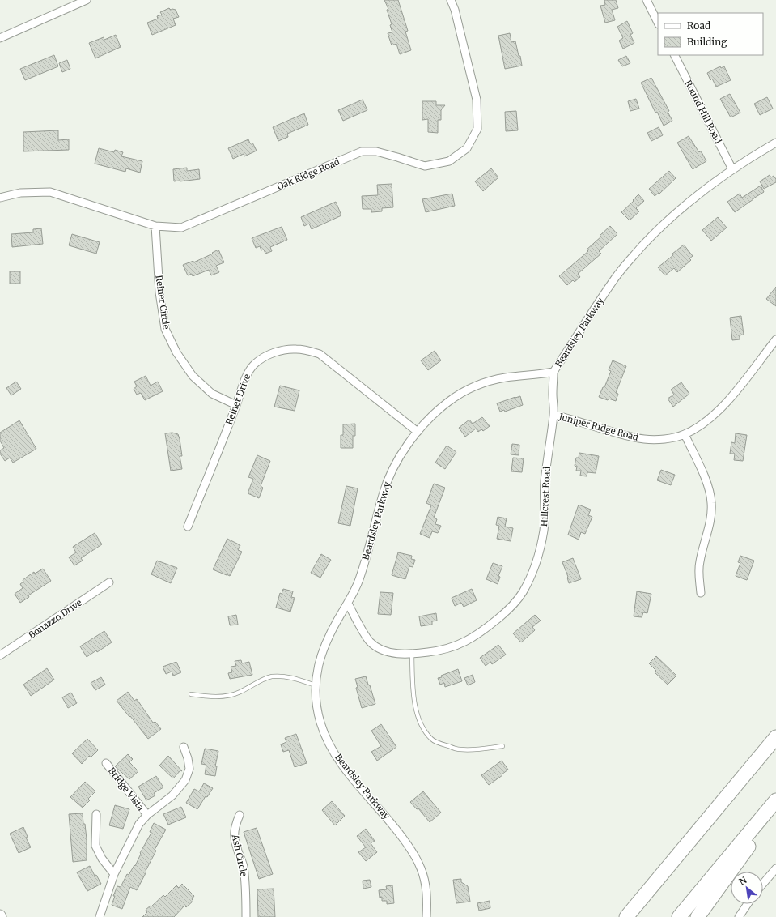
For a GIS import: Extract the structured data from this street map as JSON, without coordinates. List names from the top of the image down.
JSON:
{
  "streets": {
    "street": [
      "Round Hill Road",
      "Oak Ridge Road",
      "Reiner Circle",
      "Beardsley Parkway",
      "Reiner Drive",
      "Juniper Ridge Road",
      "Hillcrest Road",
      "Bonazzo Drive",
      "Bridge Vista",
      "Ash Circle"
    ]
  },
  "crossings": [
    ["Round Hill Road", "Beardsley Parkway"],
    ["Oak Ridge Road", "Reiner Circle"],
    ["Reiner Circle", "Reiner Drive"],
    ["Beardsley Parkway", "Reiner Drive"],
    ["Beardsley Parkway", "Hillcrest Road"],
    ["Juniper Ridge Road", "Hillcrest Road"]
  ],
  "legend": ["Road", "Building"],
  "north": "top left"
}
